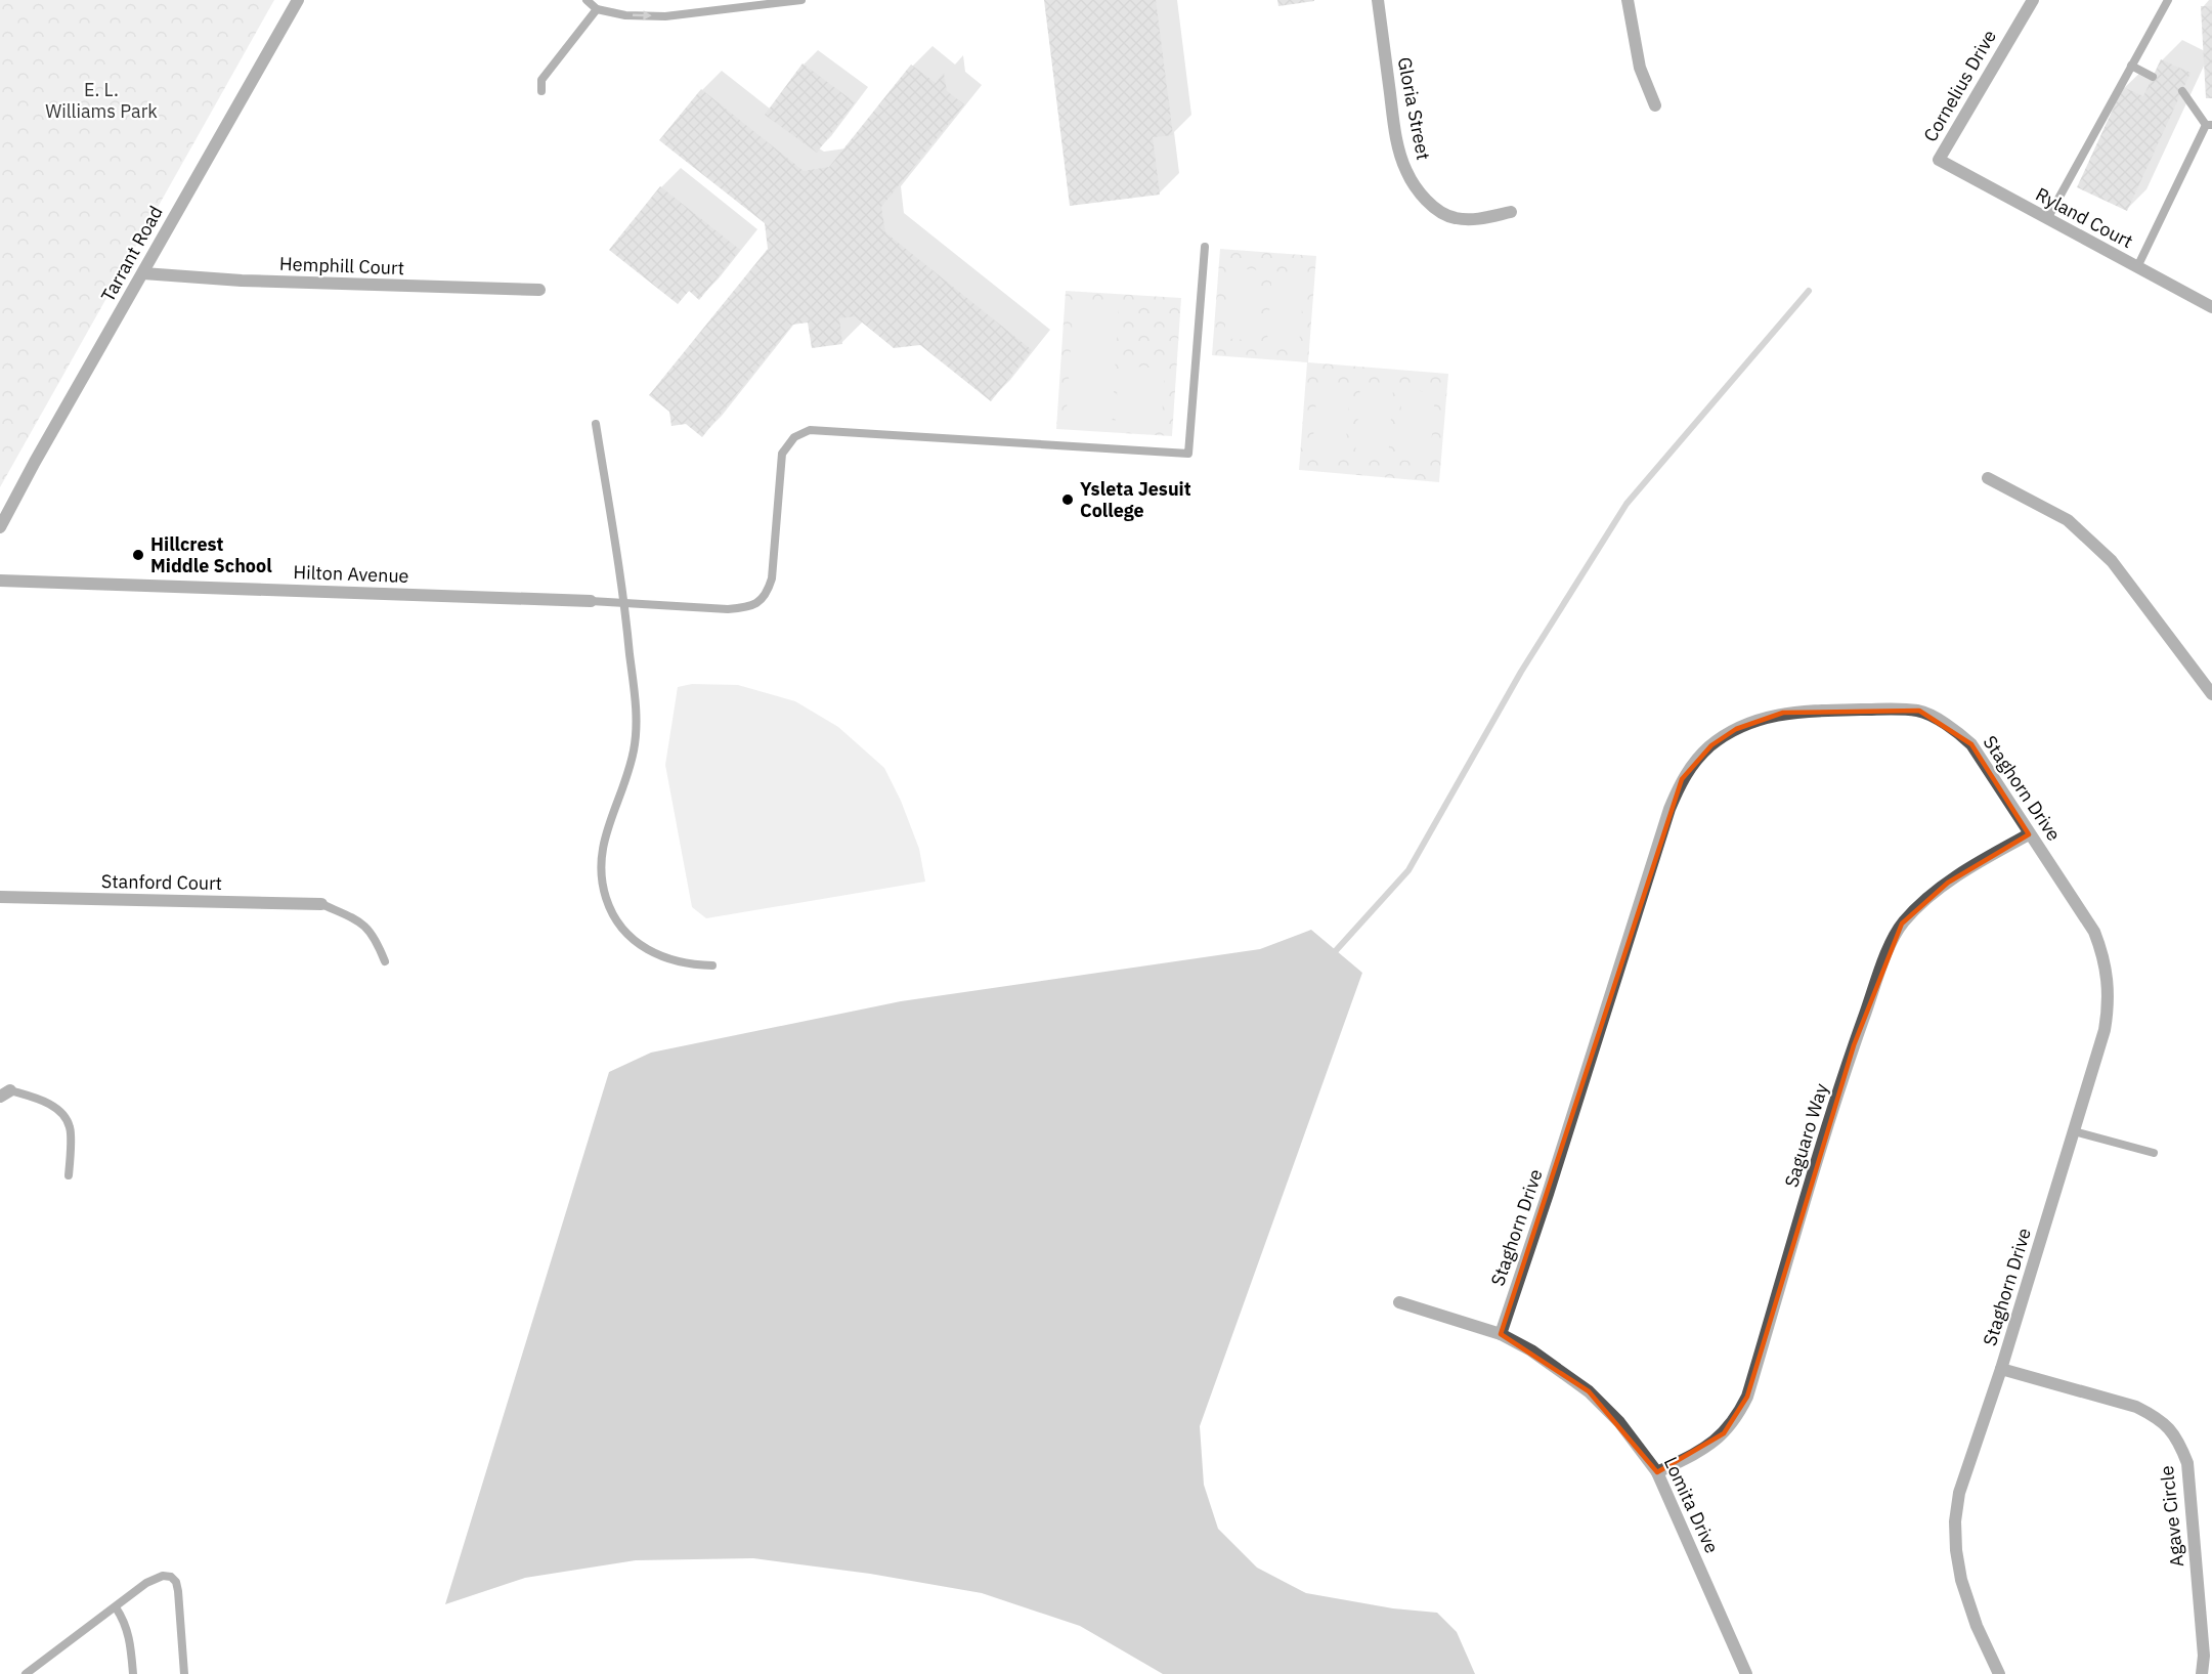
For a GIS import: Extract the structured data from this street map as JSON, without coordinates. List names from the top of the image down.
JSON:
{
  "streets": {
    "street": [
      "Cornelius Drive",
      "Gloria Street",
      "Ryland Court",
      "Tarrant Road",
      "Hemphill Court",
      "Hilton Avenue",
      "Staghorn Drive",
      "Stanford Court",
      "Saguaro Way",
      "Lomita Drive",
      "Agave Circle"
    ]
  },
  "crossings": [
    ["Cornelius Drive", "Ryland Court"],
    ["Tarrant Road", "Hemphill Court"],
    ["Staghorn Drive", "Saguaro Way"],
    ["Staghorn Drive", "Lomita Drive"],
    ["Staghorn Drive", "Agave Circle"],
    ["Saguaro Way", "Lomita Drive"]
  ],
  "parks": ["E. L. Williams Park"],
  "places": ["Ysleta Jesuit College", "Hillcrest Middle School"]
}
